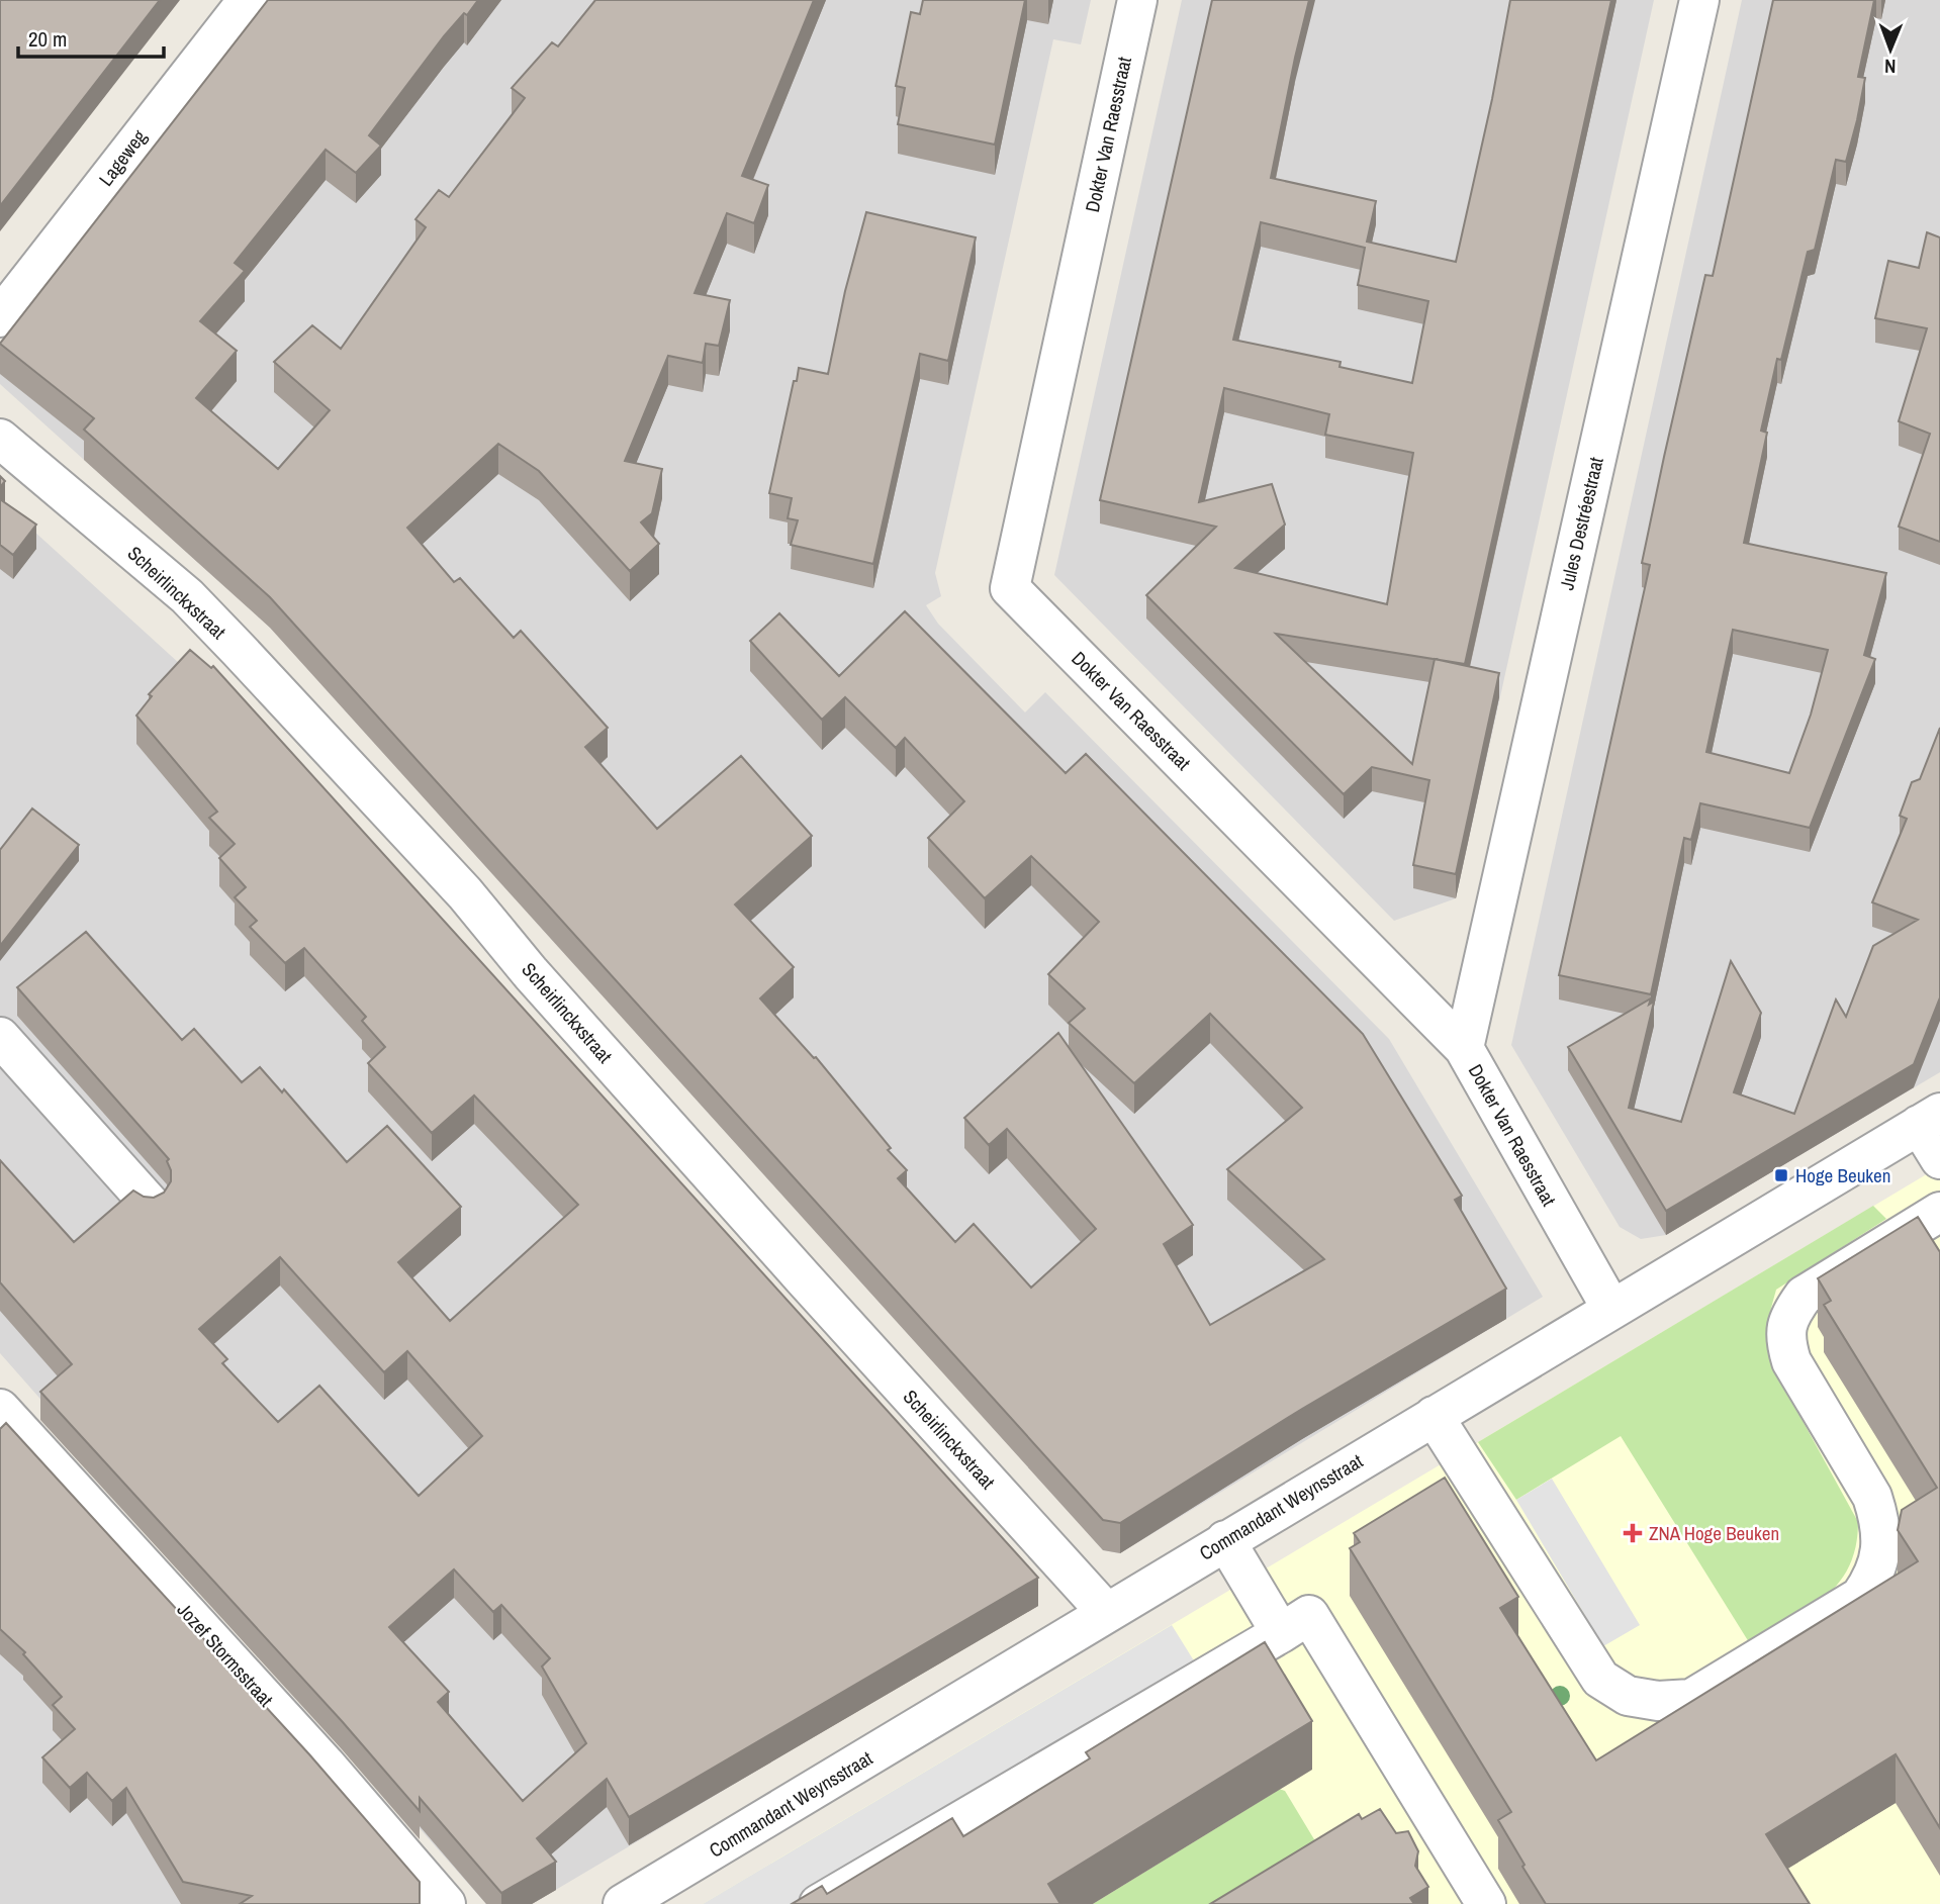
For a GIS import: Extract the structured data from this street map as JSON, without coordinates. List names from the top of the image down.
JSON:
{
  "streets": {
    "street": [
      "Dokter Van Raesstraat",
      "Lageweg",
      "Jules Destréestraat",
      "Scheirlinckxstraat",
      "Commandant Weynsstraat",
      "Jozef Stormsstraat"
    ]
  },
  "crossings": [
    ["Dokter Van Raesstraat", "Jules Destréestraat"],
    ["Dokter Van Raesstraat", "Commandant Weynsstraat"],
    ["Scheirlinckxstraat", "Commandant Weynsstraat"]
  ],
  "places": {
    "transit": ["Hoge Beuken"],
    "health": ["ZNA Hoge Beuken"]
  },
  "scale_bar": "20 m",
  "north": "bottom"
}
